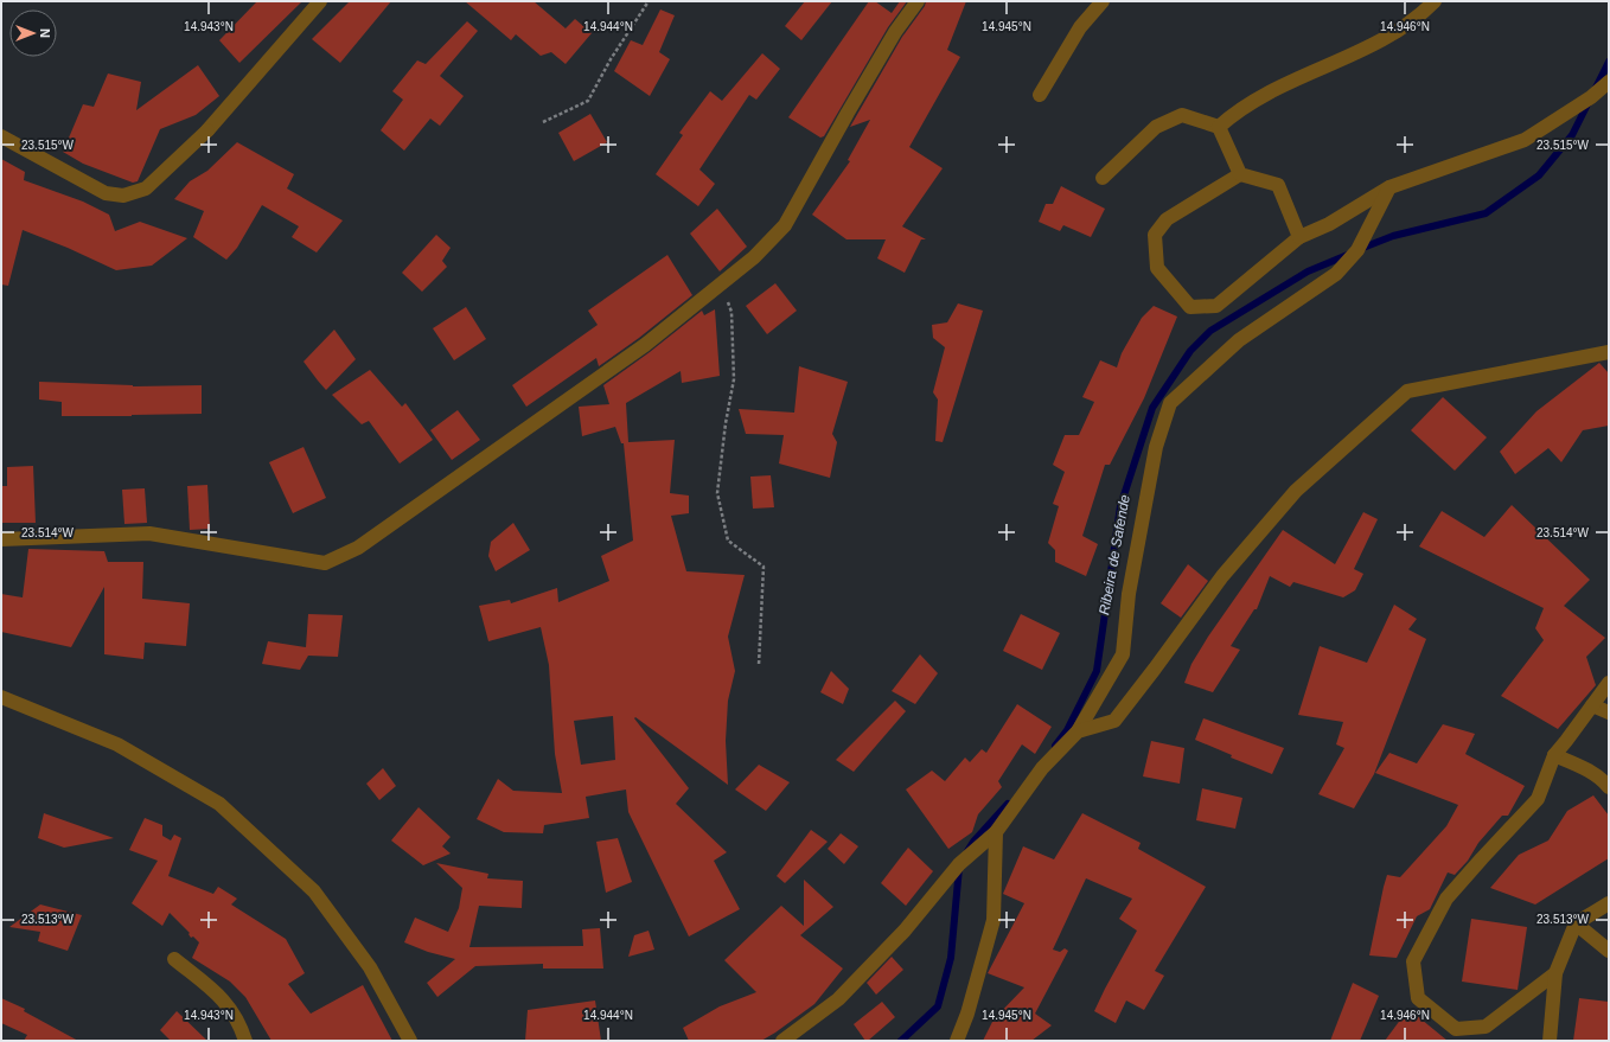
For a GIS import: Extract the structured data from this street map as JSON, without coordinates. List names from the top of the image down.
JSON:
{
  "water": ["Ribeira de Safende"],
  "north": "right",
  "coordinates": [
    "14.943°N",
    "14.944°N",
    "14.945°N",
    "14.946°N",
    "23.515°W",
    "23.514°W",
    "23.513°W"
  ]
}
